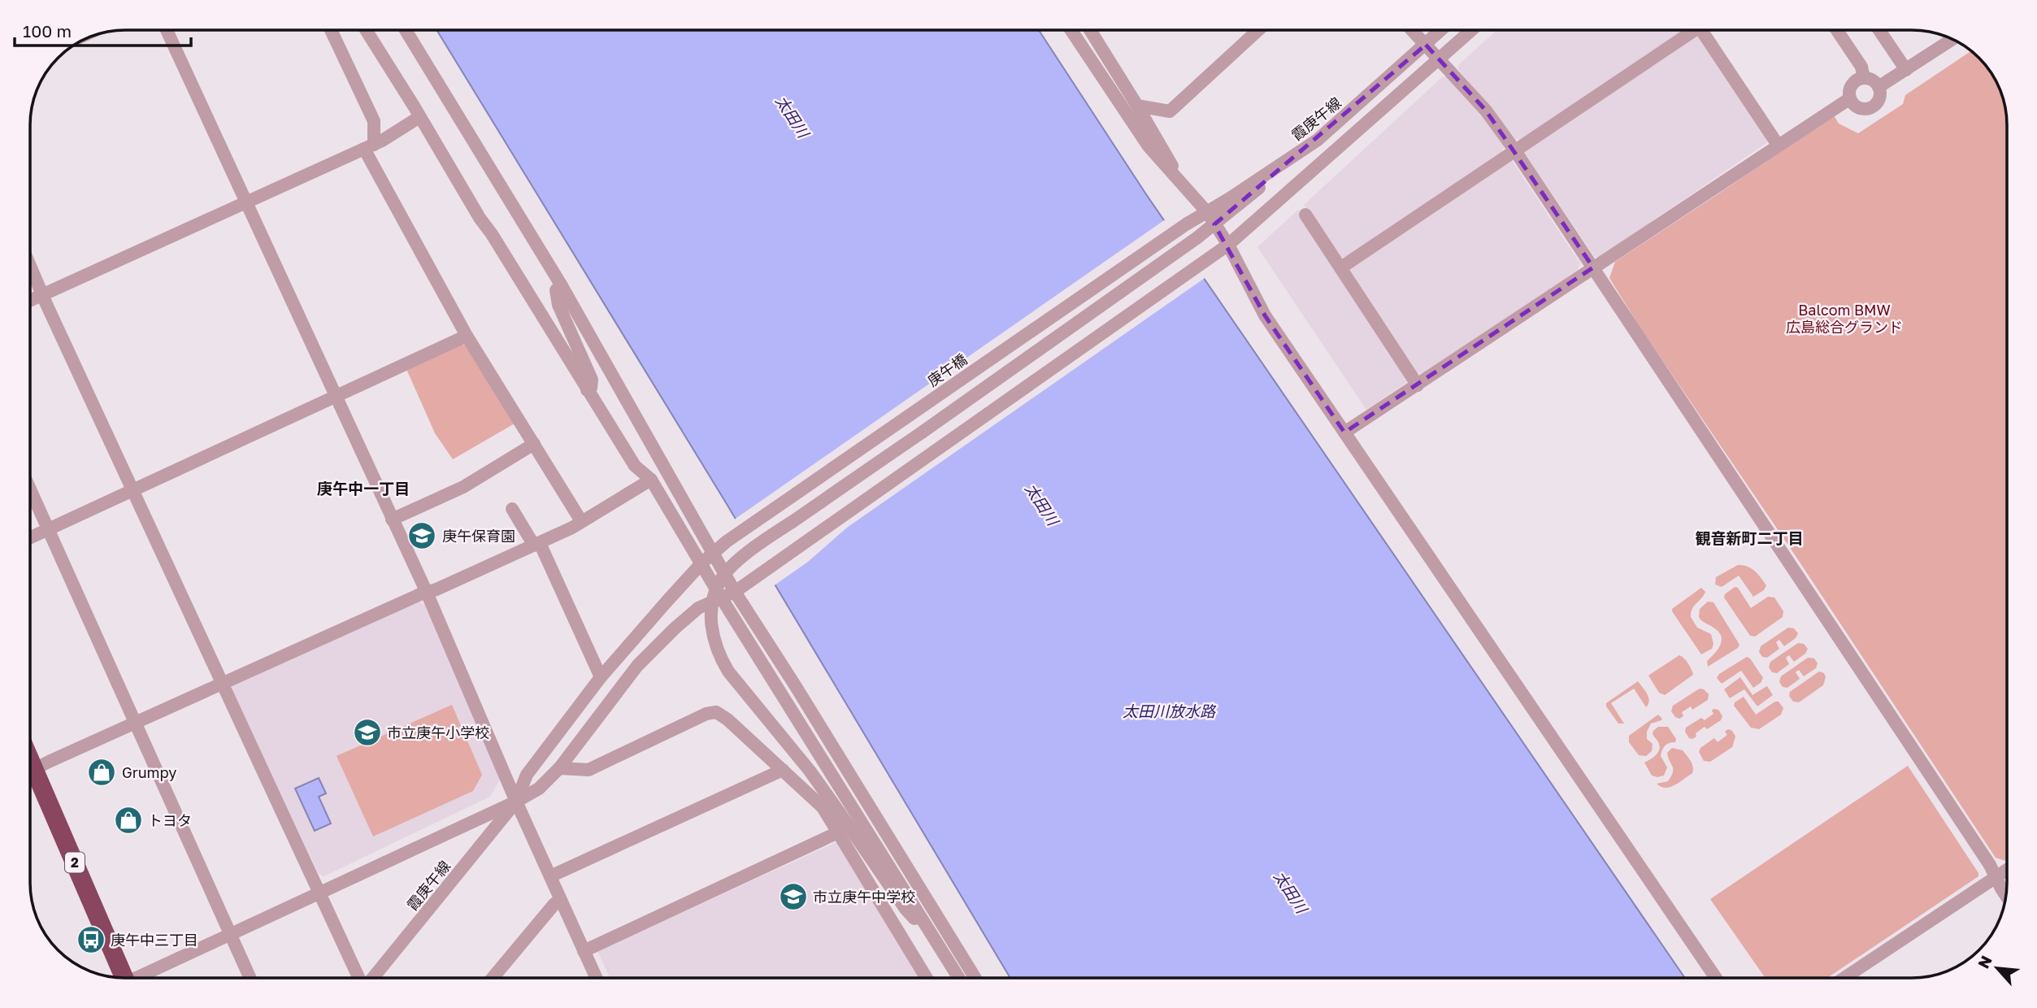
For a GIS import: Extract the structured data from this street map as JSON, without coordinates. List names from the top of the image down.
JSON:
{
  "streets": {
    "highway": ["2"],
    "street": ["霞庚午線", "庚午橋"]
  },
  "crossings": [
    ["霞庚午線", "庚午橋"]
  ],
  "districts": ["庚午中一丁目", "観音新町二丁目"],
  "water": ["太田川", "太田川放水路"],
  "parks": ["Balcom BMW 広島総合グランド"],
  "places": {
    "school or university": ["庚午保育園", "市立庚午小学校", "市立庚午中学校"],
    "shop": ["Grumpy", "トヨタ"],
    "bus stop": ["庚午中三丁目"]
  },
  "scale_bar": "100 m",
  "north": "top left"
}
